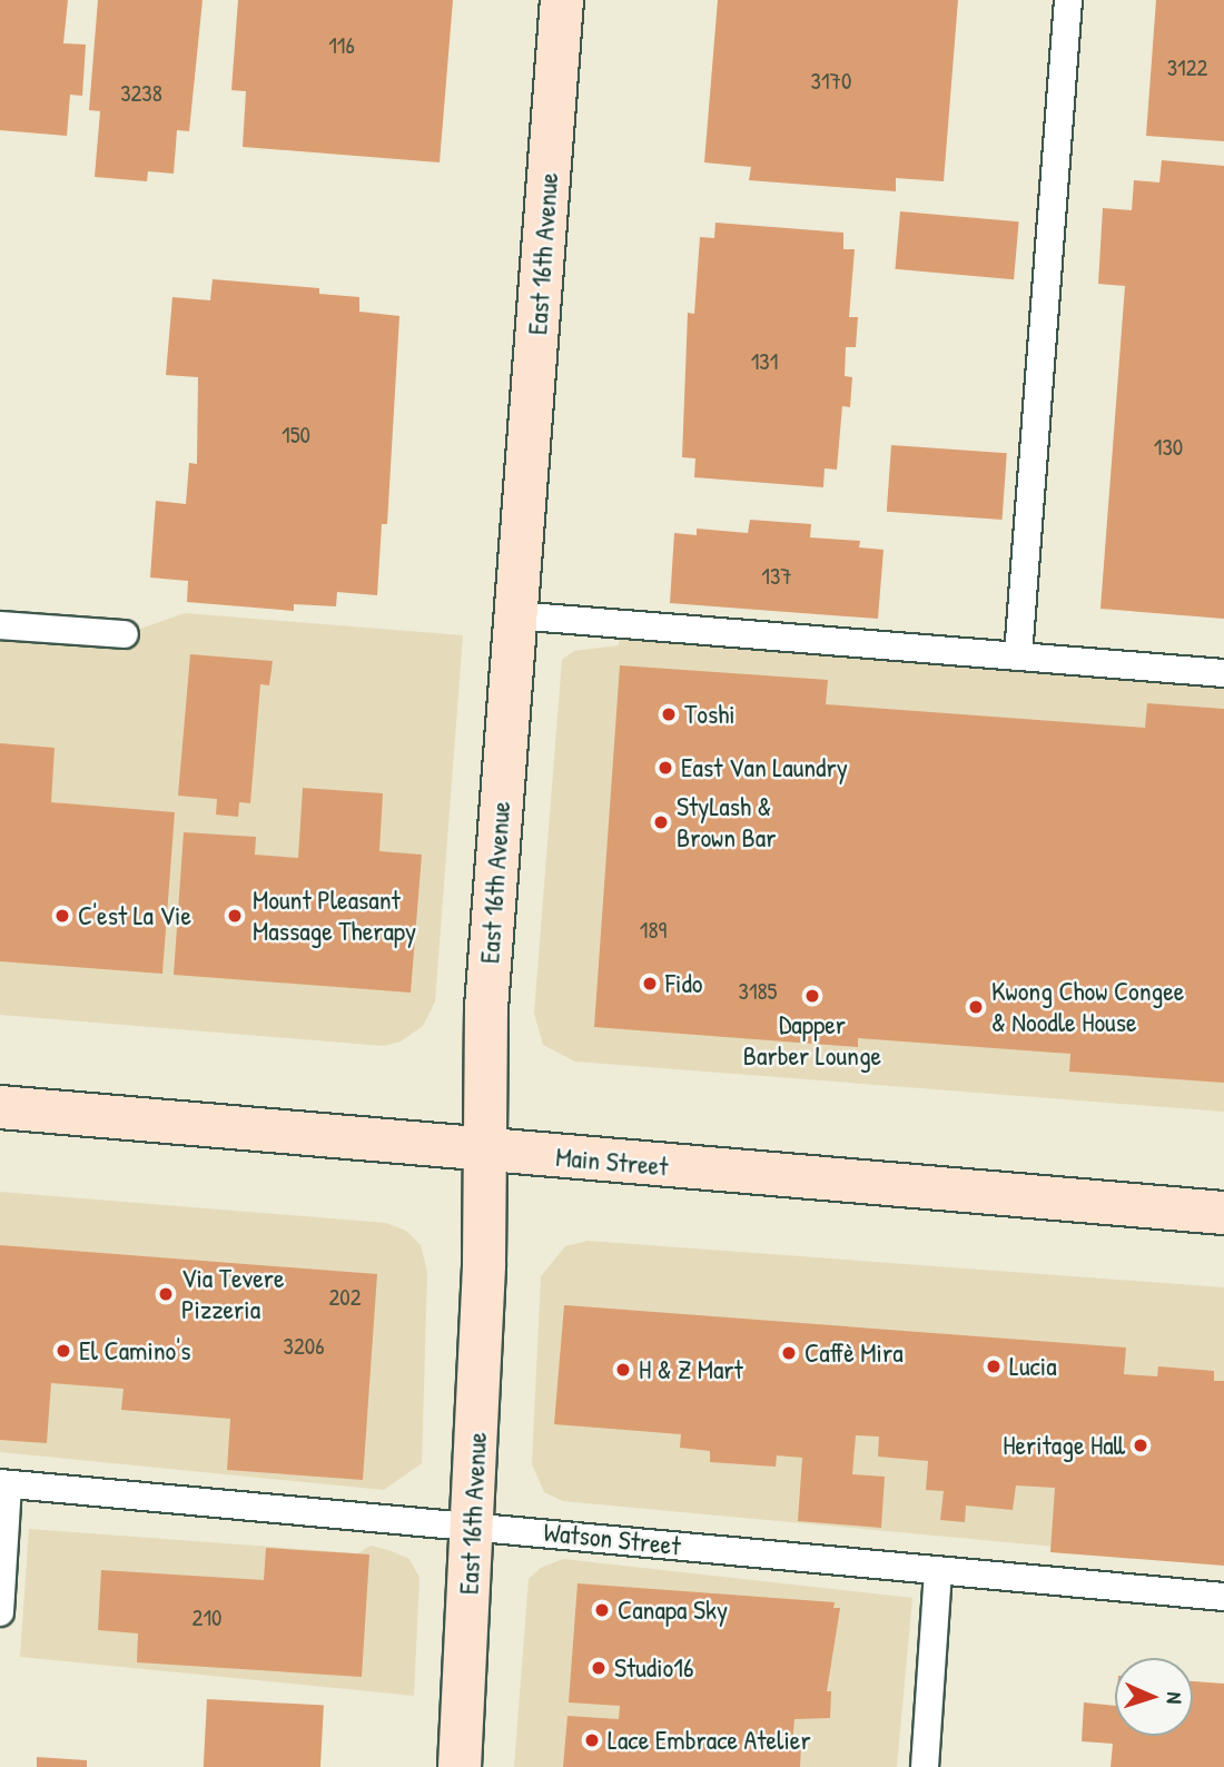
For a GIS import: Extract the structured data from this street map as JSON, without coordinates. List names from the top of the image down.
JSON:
{
  "streets": {
    "street": ["East 16th Avenue", "Main Street"],
    "lane": ["Watson Street"]
  },
  "crossings": [
    ["East 16th Avenue", "Main Street"],
    ["East 16th Avenue", "Watson Street"]
  ],
  "places": [
    "Toshi",
    "East Van Laundry",
    "StyLash & Brown Bar",
    "C'est La Vie",
    "Mount Pleasant Massage Therapy",
    "Fido",
    "Dapper Barber Lounge",
    "Kwong Chow Congee & Noodle House",
    "Via Tevere Pizzeria",
    "El Camino's",
    "Caffè Mira",
    "Lucia",
    "H & Z Mart",
    "Heritage Hall",
    "Canapa Sky",
    "Studio16",
    "Lace Embrace Atelier"
  ],
  "house_numbers": [
    "116",
    "3122",
    "3170",
    "3238",
    "131",
    "150",
    "130",
    "137",
    "189",
    "3185",
    "202",
    "3206",
    "210"
  ],
  "north": "right"
}
